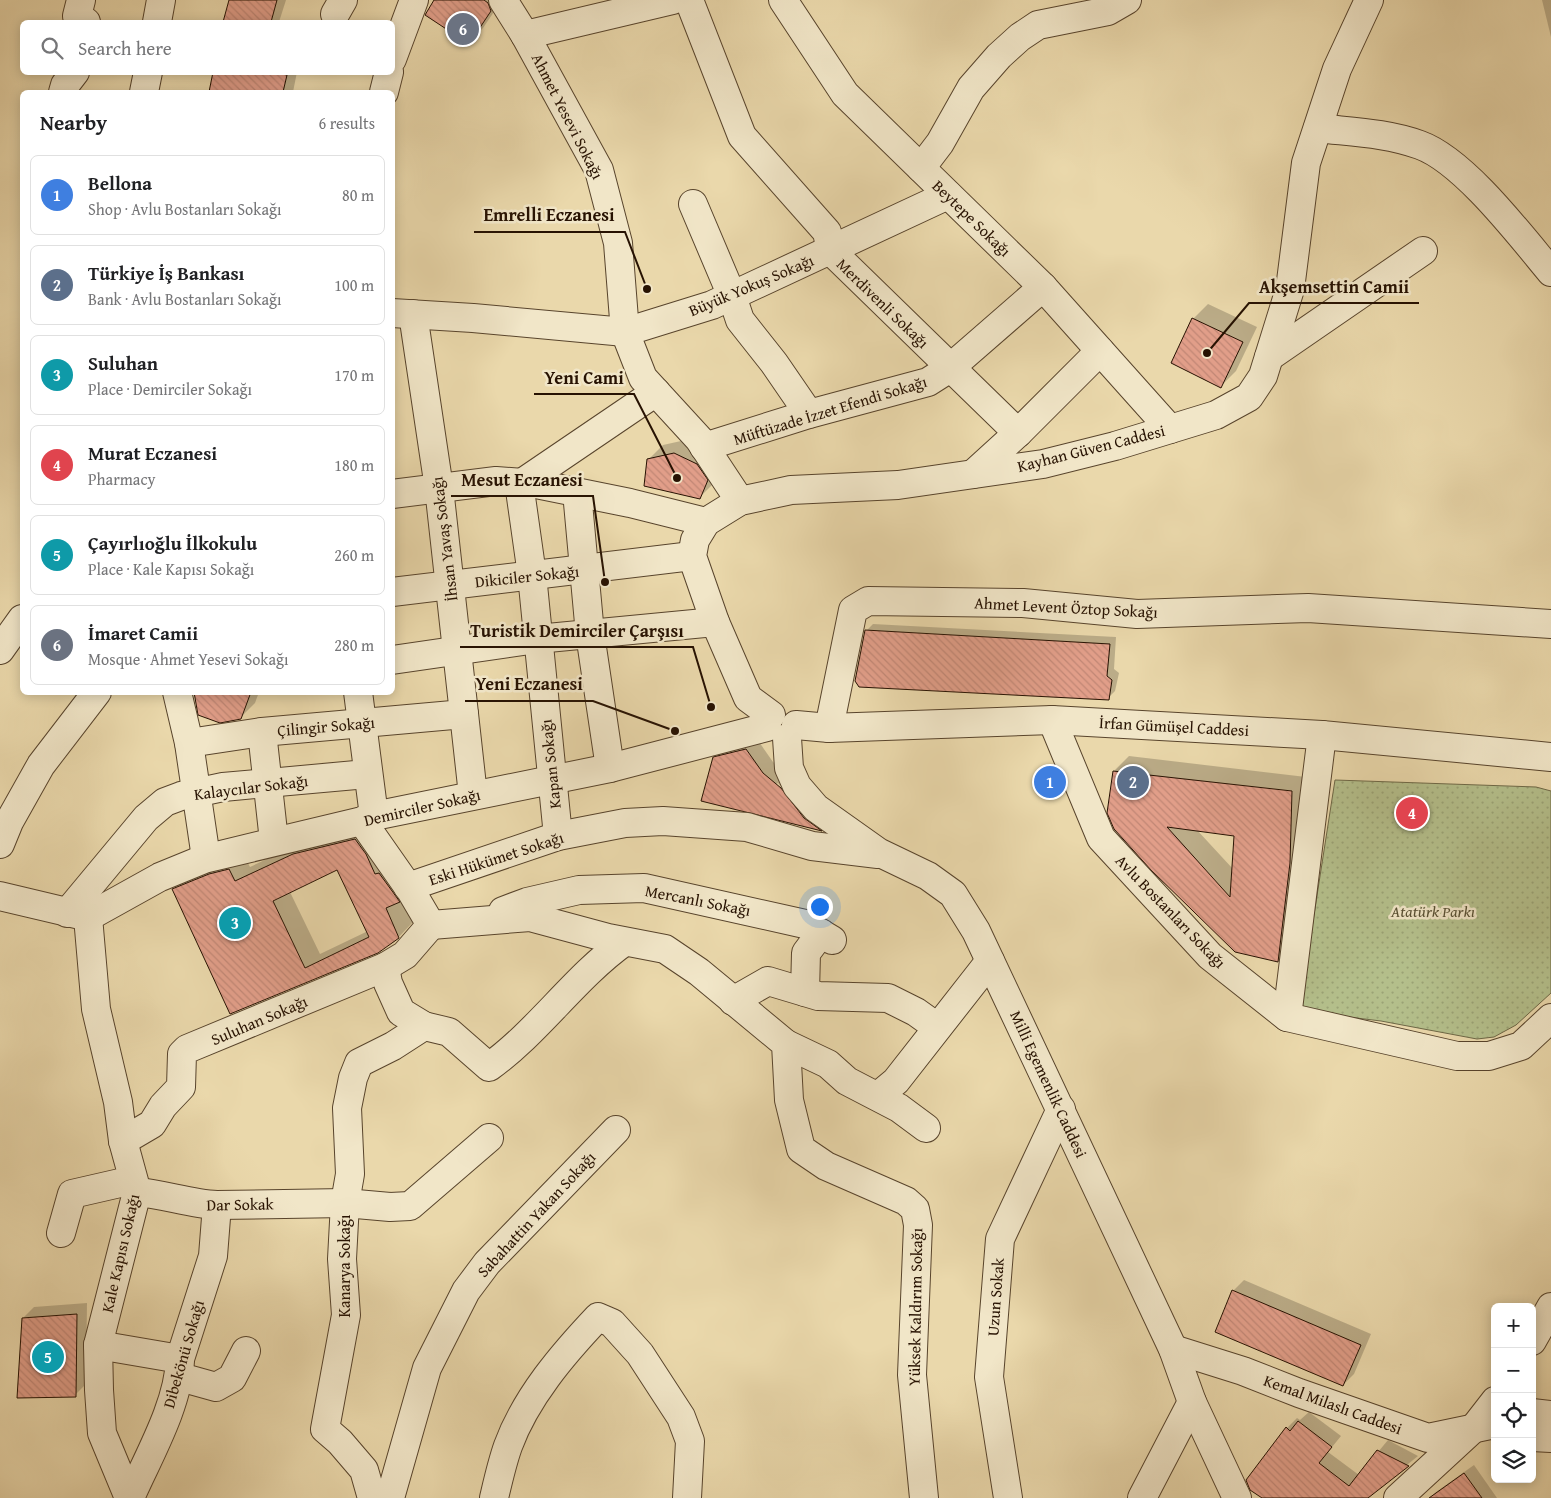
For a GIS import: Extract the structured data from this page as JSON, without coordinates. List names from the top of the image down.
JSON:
{
  "streets": {
    "street": [
      "Ahmet Yesevi Sokağı",
      "Beytepe Sokağı",
      "Büyük Yokuş Sokağı",
      "Merdivenli Sokağı",
      "Müftüzade İzzet Efendi Sokağı",
      "Kayhan Güven Caddesi",
      "İhsan Yavaş Sokağı",
      "Dikiciler Sokağı",
      "Ahmet Levent Öztop Sokağı",
      "Çilingir Sokağı",
      "İrfan Gümüşel Caddesi",
      "Kapan Sokağı",
      "Kalaycılar Sokağı",
      "Demirciler Sokağı",
      "Eski Hükümet Sokağı",
      "Mercanlı Sokağı",
      "Avlu Bostanları Sokağı",
      "Suluhan Sokağı",
      "Milli Egemenlik Caddesi",
      "Dar Sokak",
      "Sabahattin Yakan Sokağı",
      "Kale Kapısı Sokağı",
      "Kanarya Sokağı",
      "Uzun Sokak",
      "Yüksek Kaldırım Sokağı",
      "Dibekönü Sokağı",
      "Kemal Milaslı Caddesi"
    ]
  },
  "crossings": [
    ["Ahmet Yesevi Sokağı", "Büyük Yokuş Sokağı"],
    ["Ahmet Yesevi Sokağı", "Müftüzade İzzet Efendi Sokağı"],
    ["Ahmet Yesevi Sokağı", "Kayhan Güven Caddesi"],
    ["Beytepe Sokağı", "Büyük Yokuş Sokağı"],
    ["Beytepe Sokağı", "Müftüzade İzzet Efendi Sokağı"],
    ["Beytepe Sokağı", "Kayhan Güven Caddesi"],
    ["Büyük Yokuş Sokağı", "Merdivenli Sokağı"],
    ["Büyük Yokuş Sokağı", "İhsan Yavaş Sokağı"],
    ["Merdivenli Sokağı", "Müftüzade İzzet Efendi Sokağı"],
    ["İhsan Yavaş Sokağı", "Dikiciler Sokağı"],
    ["İhsan Yavaş Sokağı", "Çilingir Sokağı"],
    ["İhsan Yavaş Sokağı", "Demirciler Sokağı"],
    ["Dikiciler Sokağı", "Kapan Sokağı"],
    ["Ahmet Levent Öztop Sokağı", "İrfan Gümüşel Caddesi"],
    ["İrfan Gümüşel Caddesi", "Demirciler Sokağı"],
    ["İrfan Gümüşel Caddesi", "Avlu Bostanları Sokağı"],
    ["İrfan Gümüşel Caddesi", "Milli Egemenlik Caddesi"],
    ["Kapan Sokağı", "Demirciler Sokağı"],
    ["Kapan Sokağı", "Eski Hükümet Sokağı"],
    ["Kalaycılar Sokağı", "Demirciler Sokağı"],
    ["Kalaycılar Sokağı", "Kale Kapısı Sokağı"],
    ["Demirciler Sokağı", "Milli Egemenlik Caddesi"],
    ["Demirciler Sokağı", "Kale Kapısı Sokağı"],
    ["Eski Hükümet Sokağı", "Milli Egemenlik Caddesi"],
    ["Suluhan Sokağı", "Kale Kapısı Sokağı"],
    ["Milli Egemenlik Caddesi", "Uzun Sokak"],
    ["Milli Egemenlik Caddesi", "Kemal Milaslı Caddesi"],
    ["Dar Sokak", "Kale Kapısı Sokağı"],
    ["Dar Sokak", "Kanarya Sokağı"],
    ["Dar Sokak", "Dibekönü Sokağı"],
    ["Kale Kapısı Sokağı", "Dibekönü Sokağı"]
  ],
  "parks": ["Atatürk Parkı"],
  "places": [
    "Emrelli Eczanesi",
    "Akşemsettin Camii",
    "Yeni Cami",
    "Mesut Eczanesi",
    "Turistik Demirciler Çarşısı",
    "Yeni Eczanesi"
  ],
  "page": {
    "pins": [
      "6",
      "1",
      "2",
      "4",
      "3",
      "5"
    ],
    "search": "Search here",
    "heading": ["Nearby", "6 results"],
    "list": [
      {
        "mark": "1",
        "name": "Bellona",
        "note": "Shop · Avlu Bostanları Sokağı",
        "value": "80 m"
      },
      {
        "mark": "2",
        "name": "Türkiye İş Bankası",
        "note": "Bank · Avlu Bostanları Sokağı",
        "value": "100 m"
      },
      {
        "mark": "3",
        "name": "Suluhan",
        "note": "Place · Demirciler Sokağı",
        "value": "170 m"
      },
      {
        "mark": "4",
        "name": "Murat Eczanesi",
        "note": "Pharmacy",
        "value": "180 m"
      },
      {
        "mark": "5",
        "name": "Çayırlıoğlu İlkokulu",
        "note": "Place · Kale Kapısı Sokağı",
        "value": "260 m"
      },
      {
        "mark": "6",
        "name": "İmaret Camii",
        "note": "Mosque · Ahmet Yesevi Sokağı",
        "value": "280 m"
      }
    ],
    "map_buttons": ["+", "−"]
  }
}
